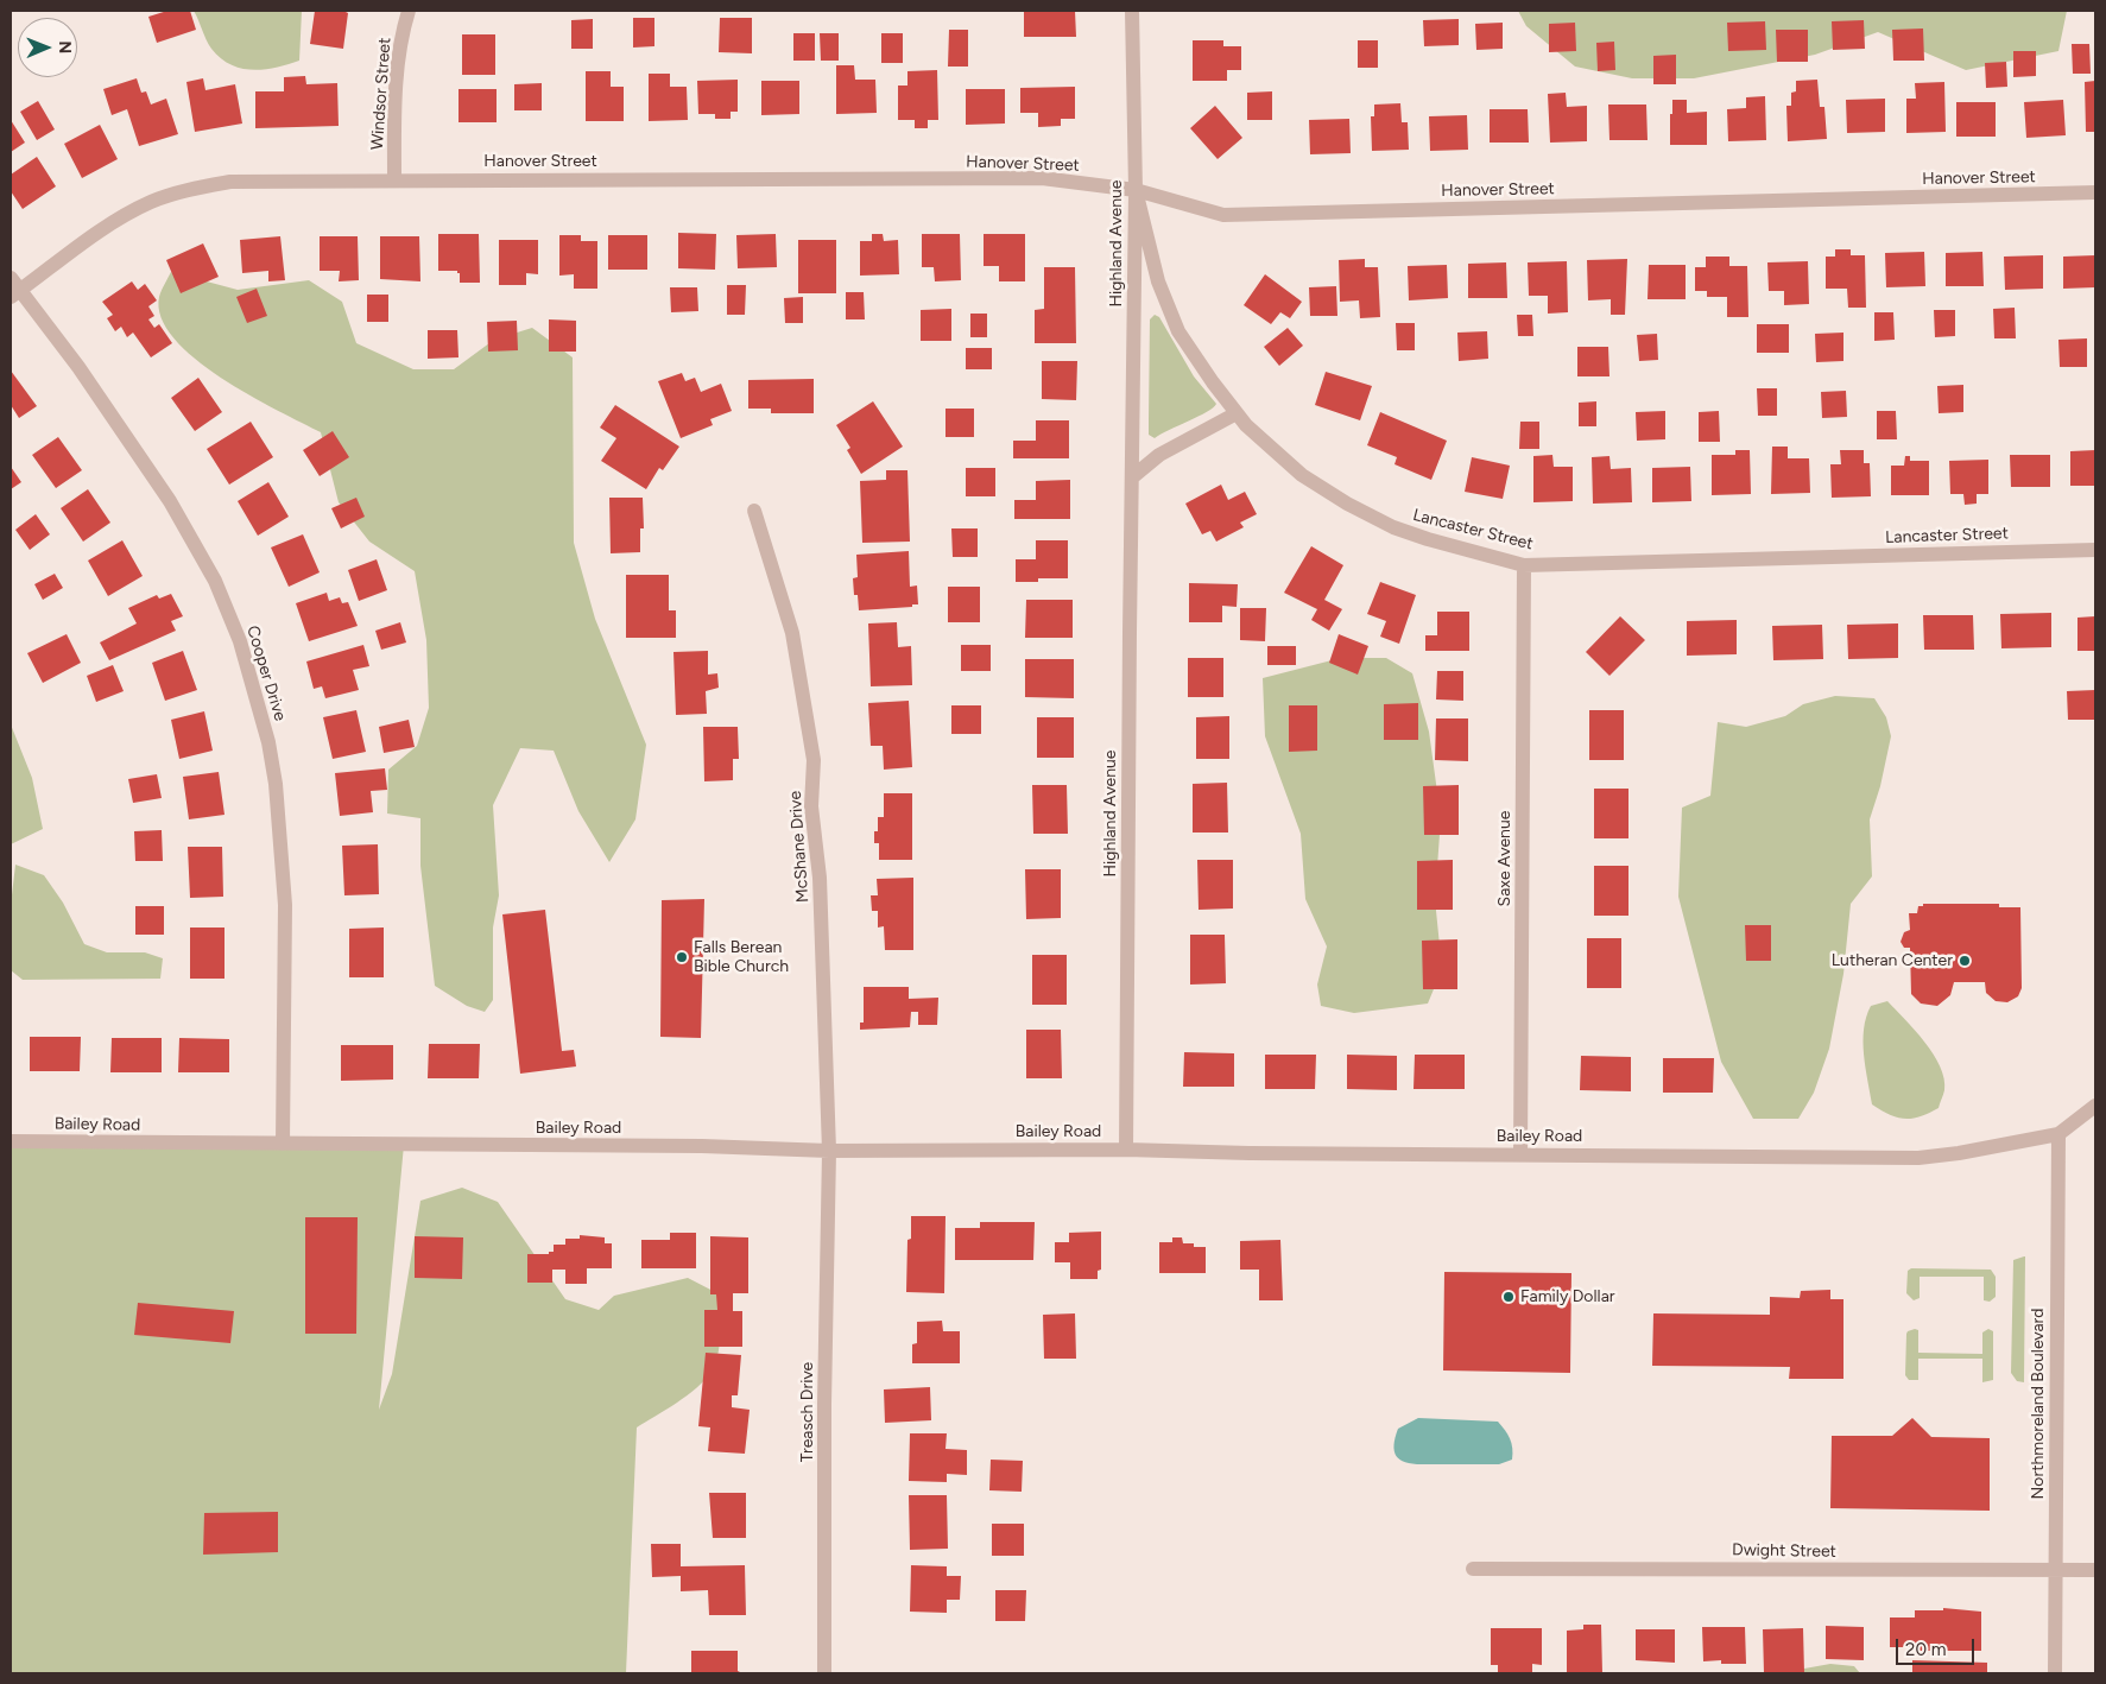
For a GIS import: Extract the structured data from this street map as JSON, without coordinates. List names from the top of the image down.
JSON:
{
  "streets": {
    "street": [
      "Windsor Street",
      "Hanover Street",
      "Highland Avenue",
      "Lancaster Street",
      "Cooper Drive",
      "McShane Drive",
      "Saxe Avenue",
      "Bailey Road",
      "Northmoreland Boulevard",
      "Treasch Drive",
      "Dwight Street"
    ]
  },
  "crossings": [
    ["Windsor Street", "Hanover Street"],
    ["Hanover Street", "Highland Avenue"],
    ["Hanover Street", "Lancaster Street"],
    ["Hanover Street", "Cooper Drive"],
    ["Highland Avenue", "Lancaster Street"],
    ["Highland Avenue", "Bailey Road"],
    ["Lancaster Street", "Saxe Avenue"],
    ["Cooper Drive", "Bailey Road"],
    ["McShane Drive", "Bailey Road"],
    ["McShane Drive", "Treasch Drive"],
    ["Saxe Avenue", "Bailey Road"],
    ["Bailey Road", "Northmoreland Boulevard"],
    ["Bailey Road", "Treasch Drive"],
    ["Northmoreland Boulevard", "Dwight Street"]
  ],
  "places": ["Falls Berean Bible Church", "Lutheran Center", "Family Dollar"],
  "scale_bar": "20 m",
  "north": "right"
}
